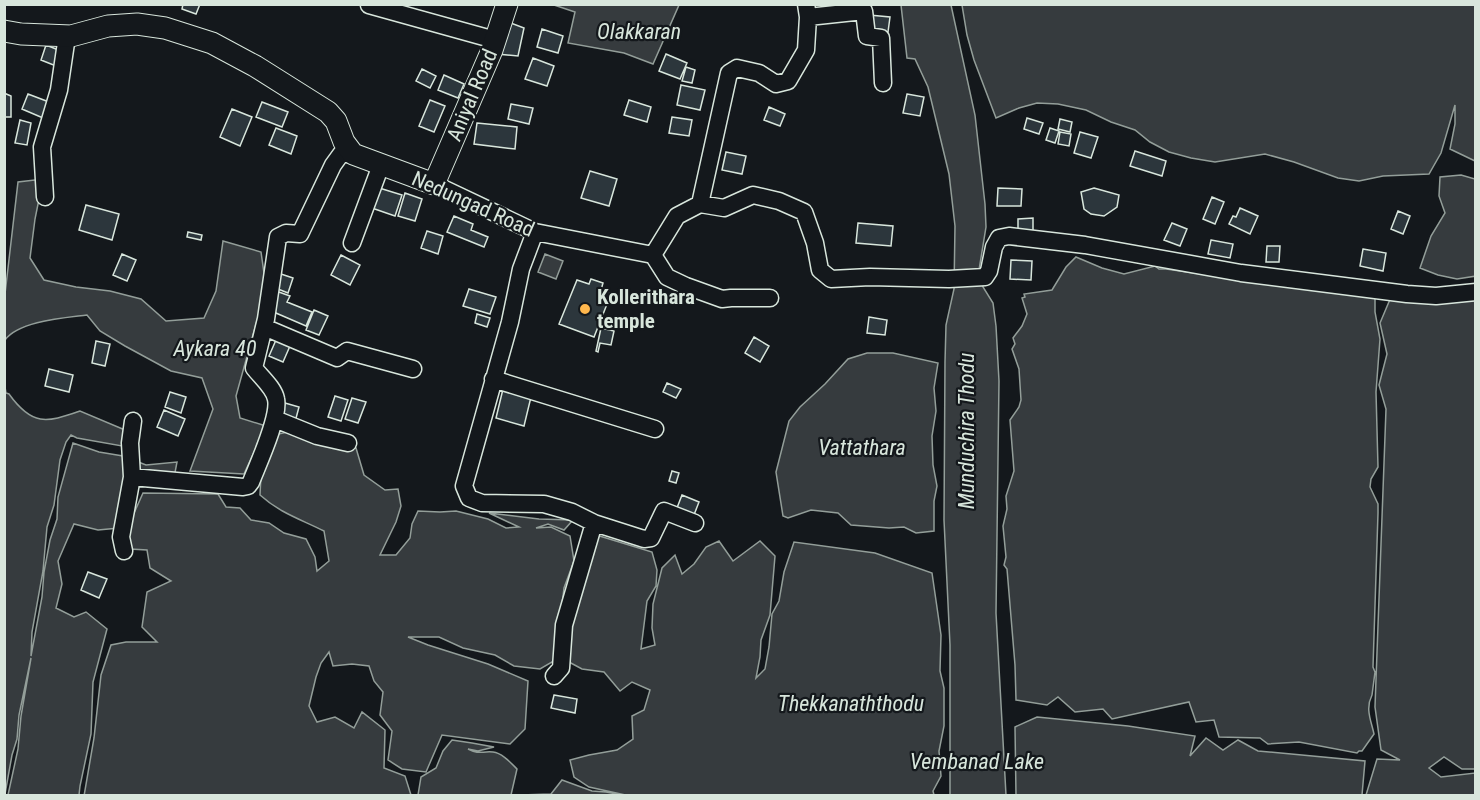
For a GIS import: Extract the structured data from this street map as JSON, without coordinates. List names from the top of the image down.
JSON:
{
  "streets": {
    "main road": ["Aniyal Road", "Nedungad Road"]
  },
  "crossings": [
    ["Aniyal Road", "Nedungad Road"]
  ],
  "water": [
    "Olakkaran",
    "Aykara 40",
    "Munduchira Thodu",
    "Vattathara",
    "Thekkanaththodu",
    "Vembanad Lake"
  ],
  "places": ["Kollerithara temple"]
}
